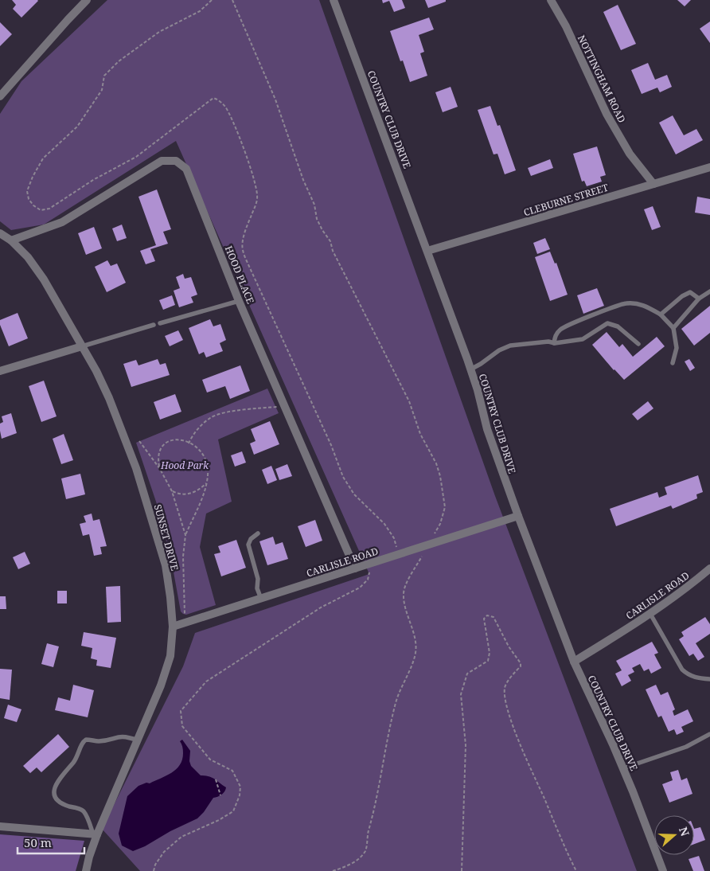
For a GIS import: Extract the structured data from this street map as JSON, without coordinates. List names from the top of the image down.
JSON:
{
  "streets": {
    "street": [
      "NOTTINGHAM ROAD",
      "COUNTRY CLUB DRIVE",
      "CLEBURNE STREET",
      "HOOD PLACE",
      "SUNSET DRIVE",
      "CARLISLE ROAD"
    ]
  },
  "crossings": [
    ["NOTTINGHAM ROAD", "CLEBURNE STREET"],
    ["COUNTRY CLUB DRIVE", "CLEBURNE STREET"],
    ["COUNTRY CLUB DRIVE", "CARLISLE ROAD"],
    ["HOOD PLACE", "SUNSET DRIVE"],
    ["HOOD PLACE", "CARLISLE ROAD"],
    ["SUNSET DRIVE", "CARLISLE ROAD"]
  ],
  "parks": ["Hood Park"],
  "scale_bar": "50 m",
  "north": "right"
}
